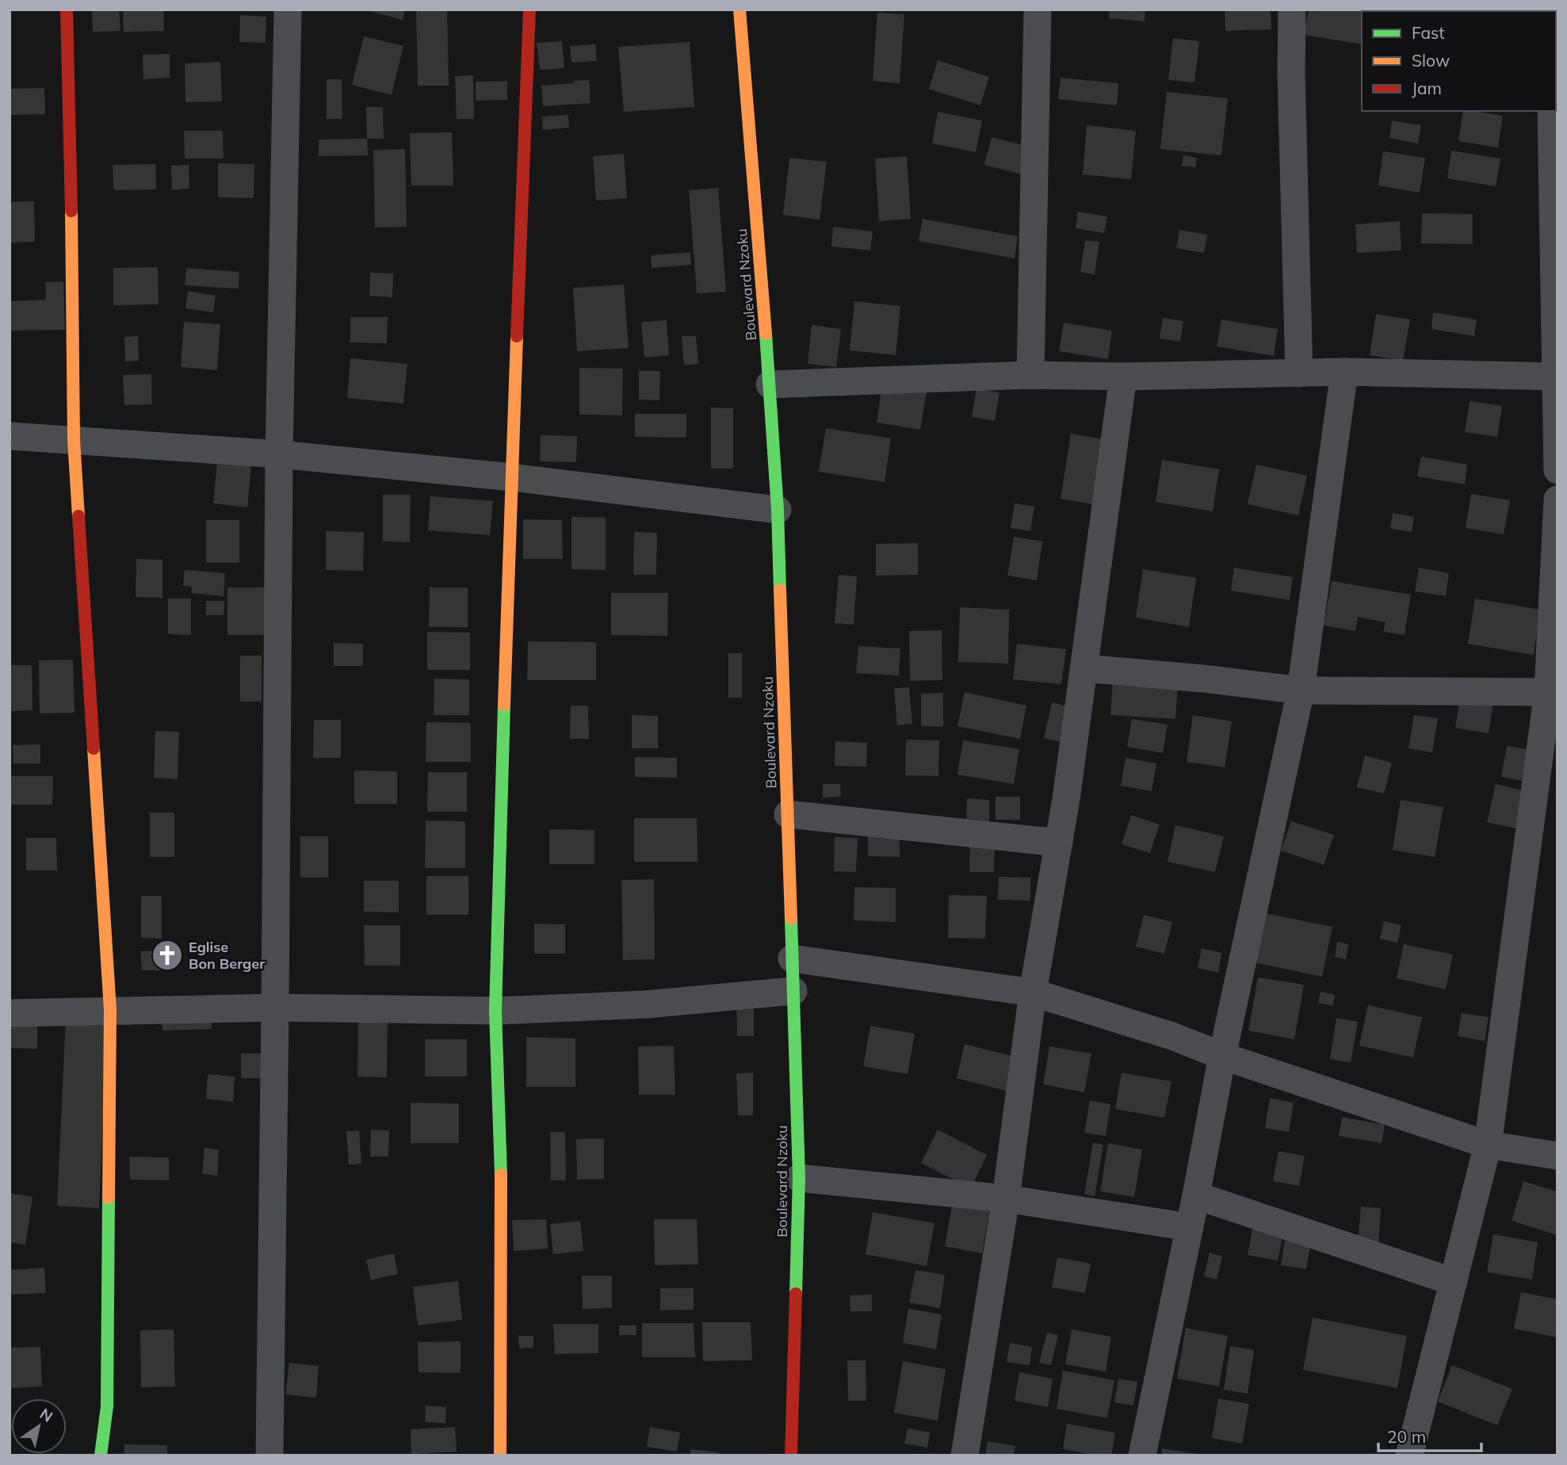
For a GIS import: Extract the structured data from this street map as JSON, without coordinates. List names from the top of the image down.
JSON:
{
  "streets": {
    "street": ["Boulevard Nzoku"]
  },
  "places": {
    "church": ["Eglise Bon Berger"]
  },
  "legend": ["Fast", "Slow", "Jam"],
  "scale_bar": "20 m",
  "north": "top right"
}
